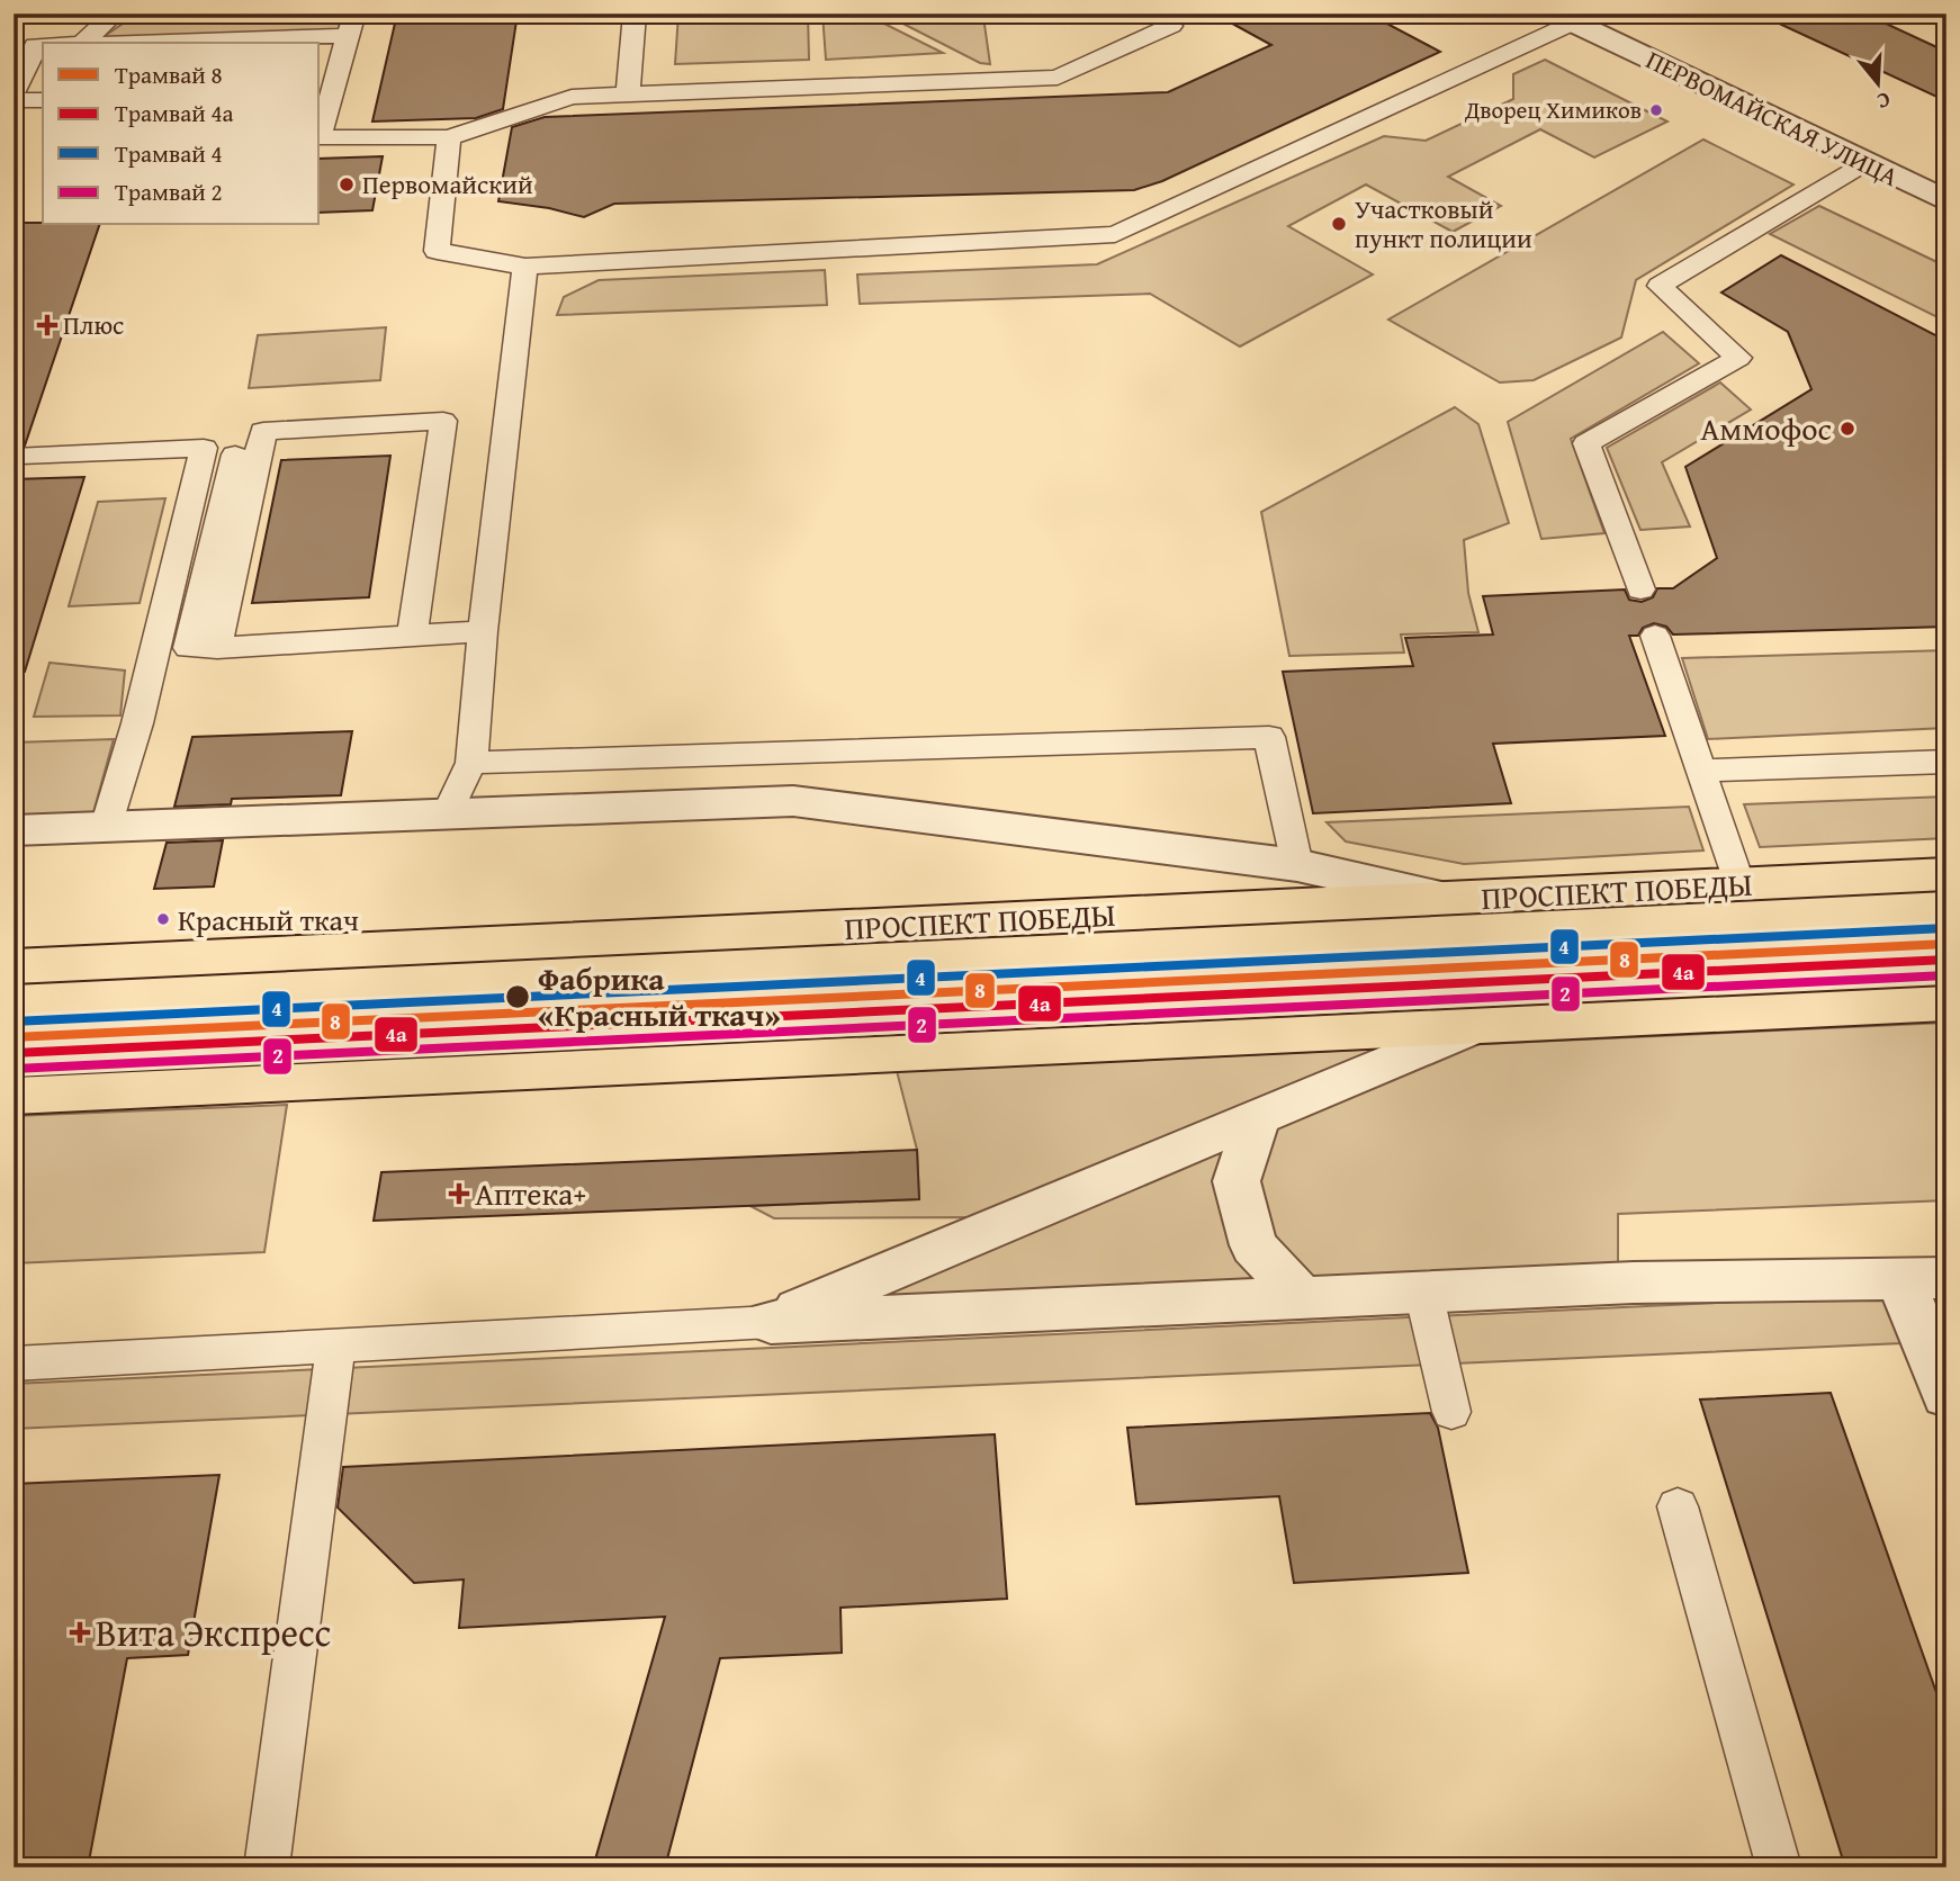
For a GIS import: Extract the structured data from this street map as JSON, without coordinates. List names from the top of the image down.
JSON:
{
  "streets": {
    "main road": ["ПРОСПЕКТ ПОБЕДЫ"],
    "street": ["ПЕРВОМАЙСКАЯ УЛИЦА"]
  },
  "places": {
    "other": [
      "Дворец Химиков",
      "Первомайский",
      "Участковый пункт полиции",
      "Аммофос",
      "Красный ткач",
      "Фабрика «Красный ткач»"
    ],
    "health": ["Плюс", "Аптека+", "Вита Экспресс"]
  },
  "lines": [
    "tram line 4",
    "tram line 8",
    "tram line 4а",
    "tram line 2"
  ],
  "legend": [
    "Трамвай 8",
    "Трамвай 4а",
    "Трамвай 4",
    "Трамвай 2"
  ],
  "north": "bottom"
}
